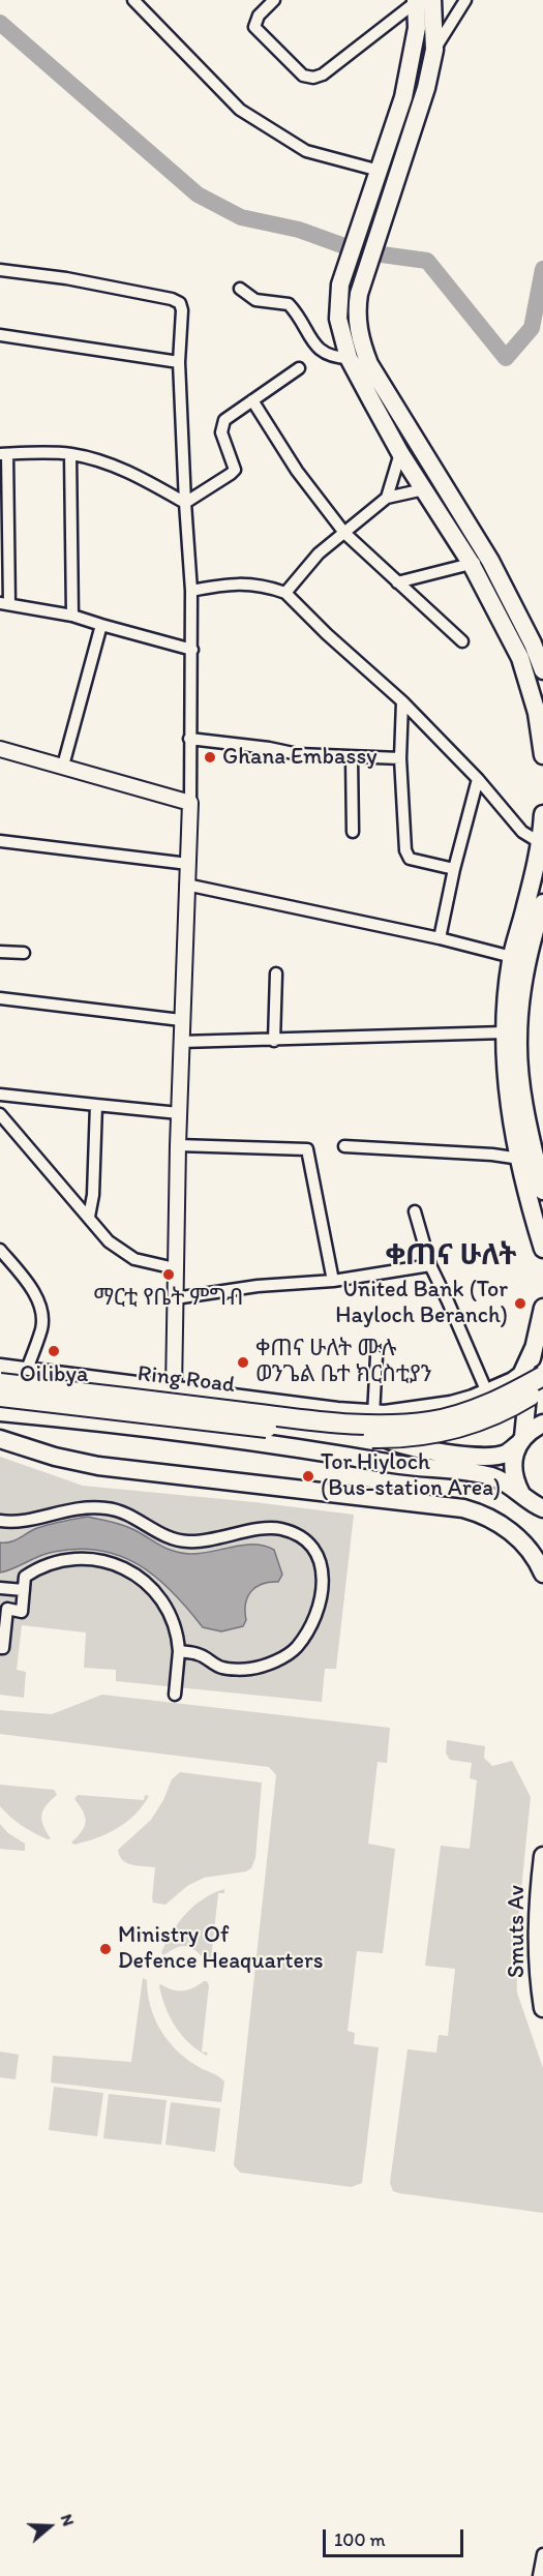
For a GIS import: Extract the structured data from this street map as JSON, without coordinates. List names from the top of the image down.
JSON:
{
  "streets": {
    "highway": ["Ring Road"],
    "main road": ["Smuts Av"]
  },
  "districts": ["ቀጠና ሁለት"],
  "places": [
    "Ghana Embassy",
    "ማርቲ የቤት ምግብ",
    "United Bank (Tor Hayloch Beranch)",
    "Oilibya",
    "ቀጠና ሁለት ሙሉ ወንጌል ቤተ ክርስቲያን",
    "Tor Hiyloch (Bus-station Area)",
    "Ministry Of Defence Heaquarters"
  ],
  "scale_bar": "100 m",
  "north": "right"
}
